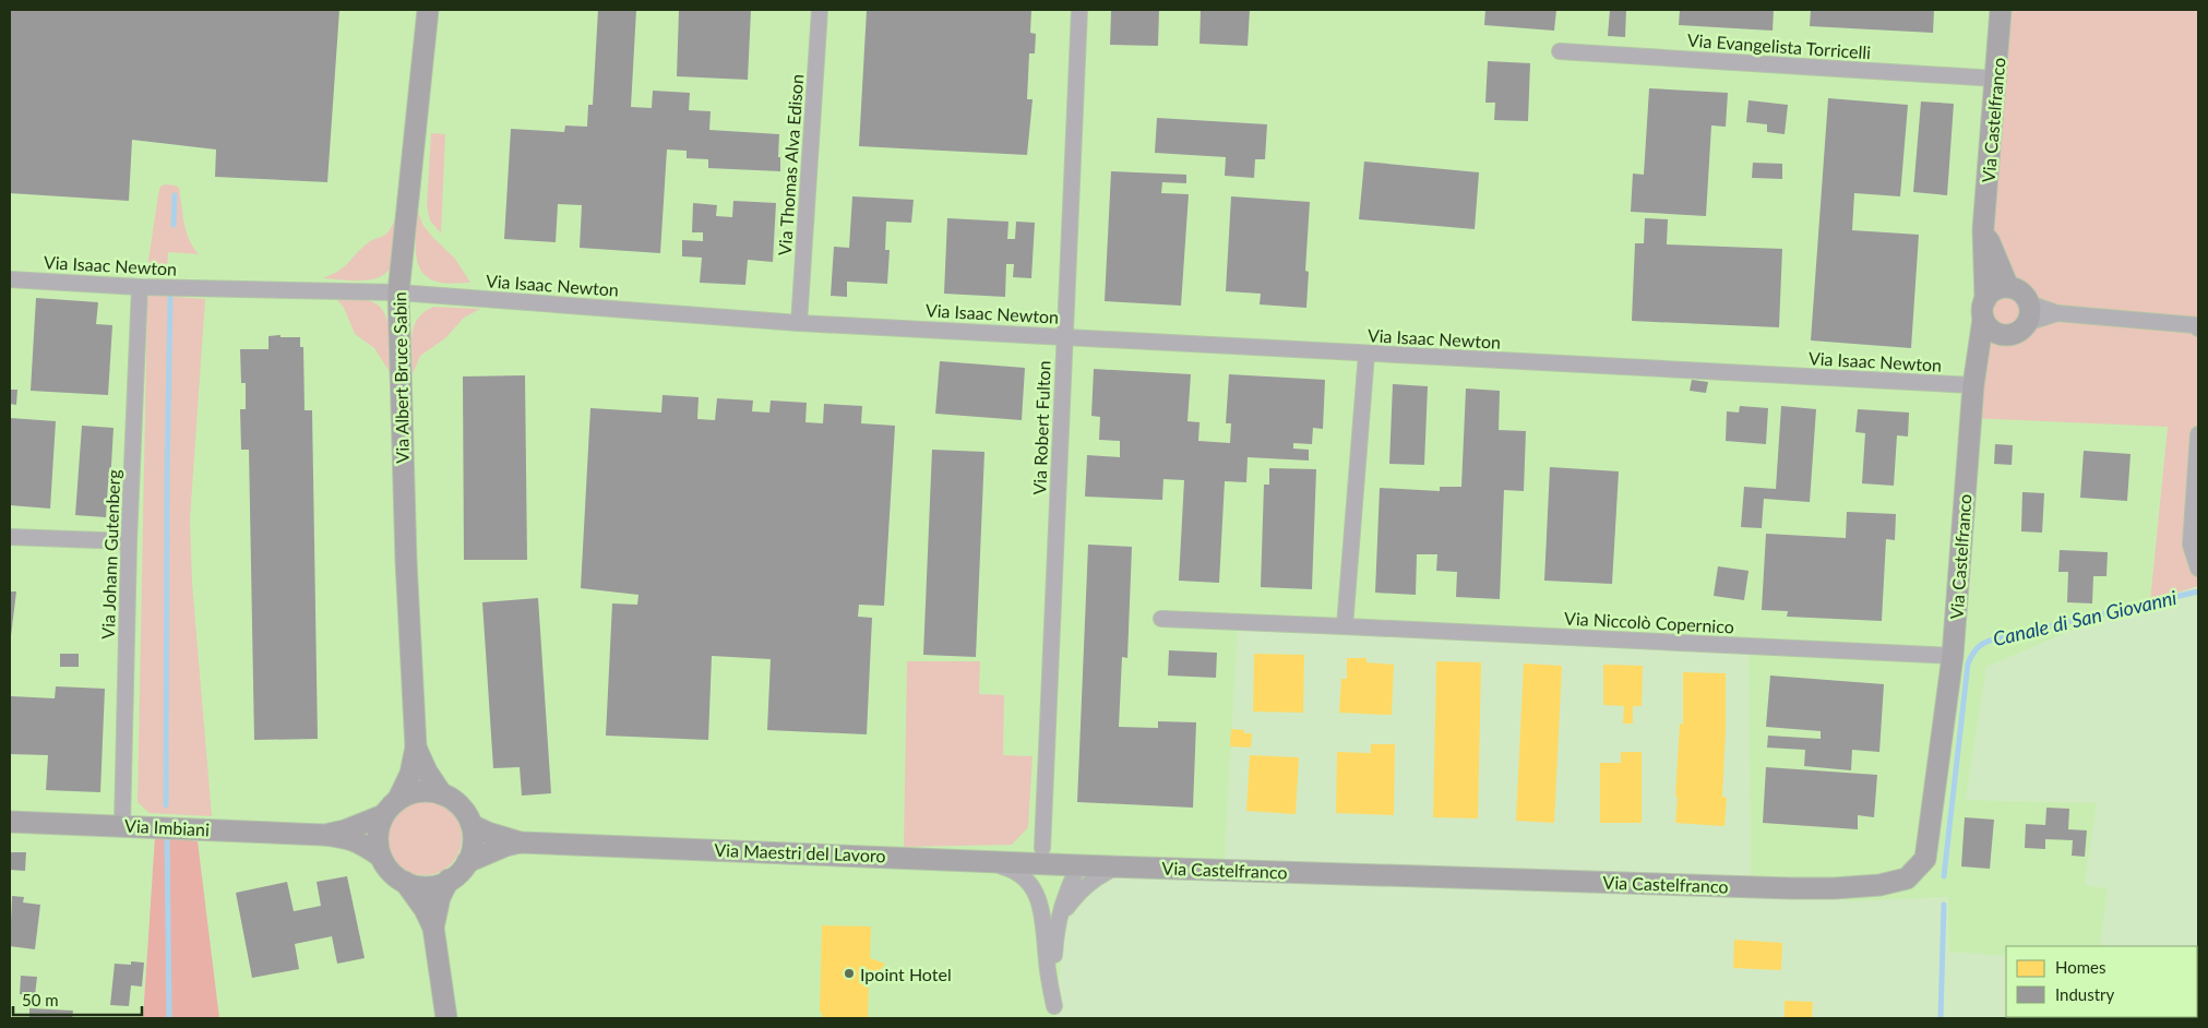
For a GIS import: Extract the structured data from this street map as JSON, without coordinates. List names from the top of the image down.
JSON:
{
  "streets": {
    "street": [
      "Via Evangelista Torricelli",
      "Via Castelfranco",
      "Via Thomas Alva Edison",
      "Via Isaac Newton",
      "Via Albert Bruce Sabin",
      "Via Robert Fulton",
      "Via Johann Gutenberg",
      "Via Niccolò Copernico",
      "Via Imbiani",
      "Via Maestri del Lavoro"
    ]
  },
  "crossings": [
    ["Via Evangelista Torricelli", "Via Castelfranco"],
    ["Via Castelfranco", "Via Isaac Newton"],
    ["Via Castelfranco", "Via Niccolò Copernico"],
    ["Via Castelfranco", "Via Maestri del Lavoro"],
    ["Via Thomas Alva Edison", "Via Isaac Newton"],
    ["Via Isaac Newton", "Via Albert Bruce Sabin"],
    ["Via Isaac Newton", "Via Robert Fulton"],
    ["Via Isaac Newton", "Via Johann Gutenberg"],
    ["Via Albert Bruce Sabin", "Via Imbiani"],
    ["Via Albert Bruce Sabin", "Via Maestri del Lavoro"],
    ["Via Johann Gutenberg", "Via Imbiani"],
    ["Via Imbiani", "Via Maestri del Lavoro"]
  ],
  "water": ["Canale di San Giovanni"],
  "places": ["Ipoint Hotel"],
  "legend": ["Homes", "Industry"],
  "scale_bar": "50 m"
}
